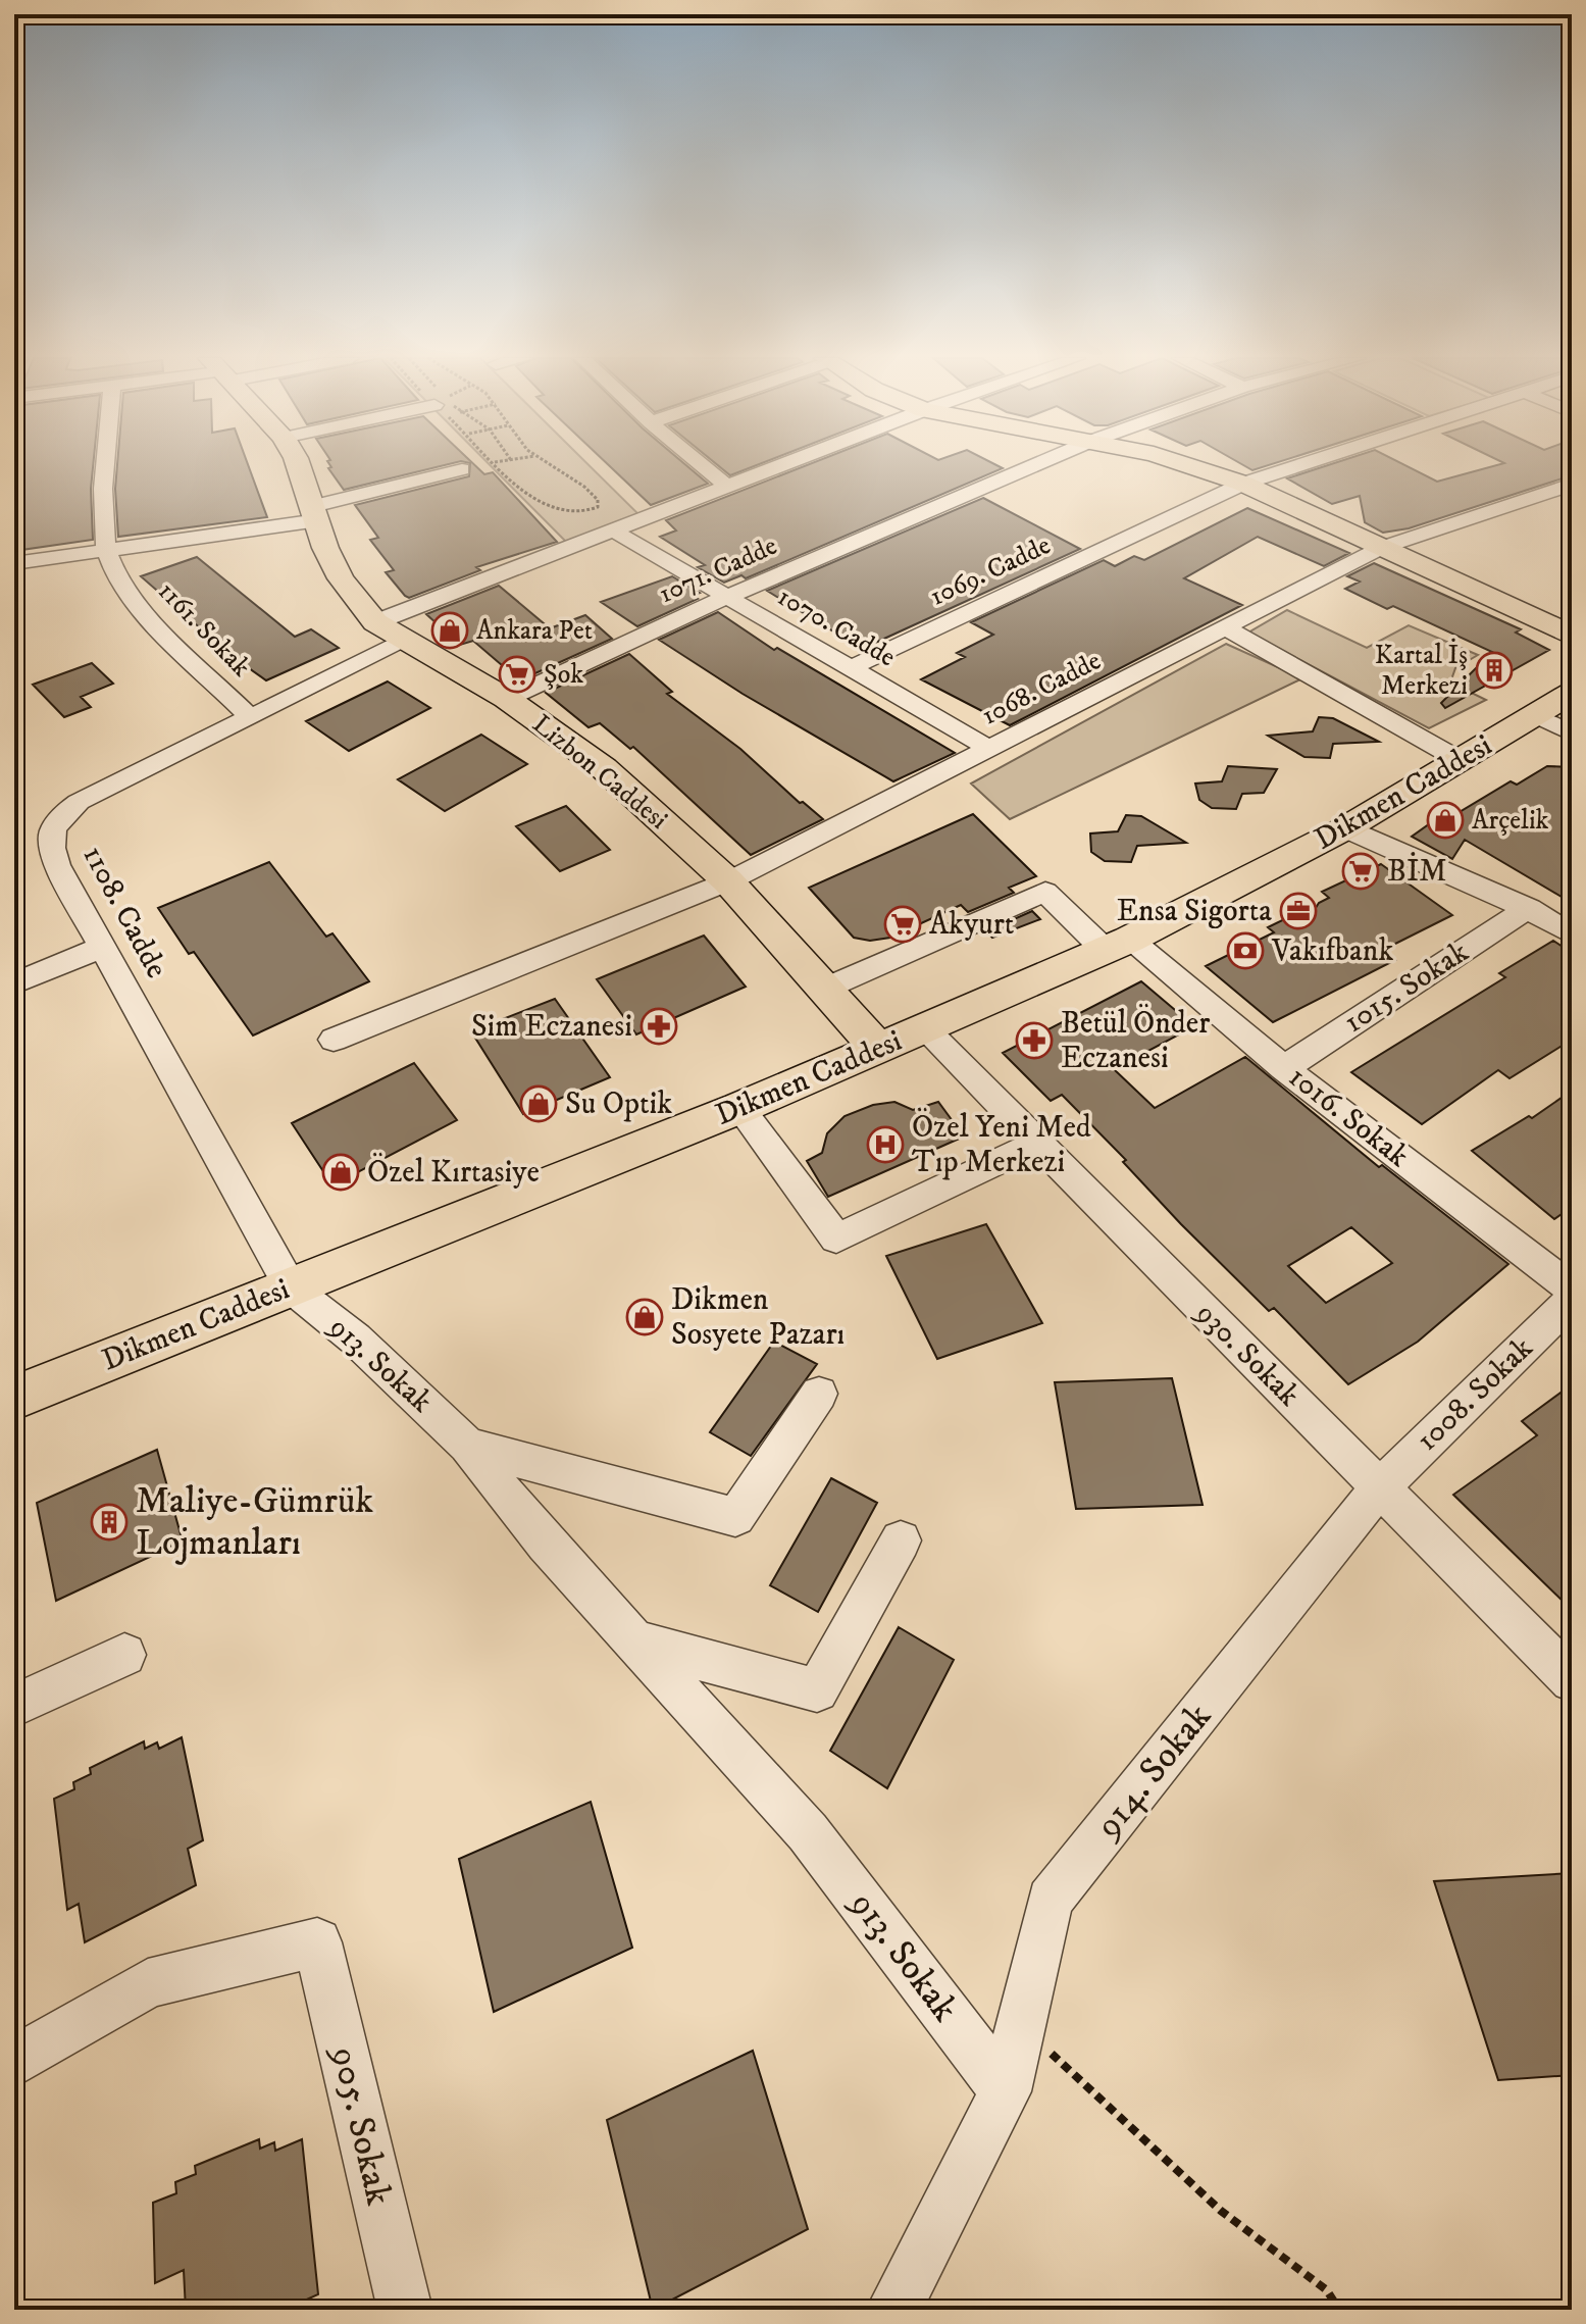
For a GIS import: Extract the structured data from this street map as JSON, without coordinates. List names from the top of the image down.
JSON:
{
  "streets": {
    "main road": ["Lizbon Caddesi", "Dikmen Caddesi"],
    "street": [
      "1071. Cadde",
      "1069. Cadde",
      "1070. Cadde",
      "1161. Sokak",
      "1068. Cadde",
      "1108. Cadde",
      "1015. Sokak",
      "1016. Sokak",
      "930. Sokak",
      "913. Sokak",
      "1008. Sokak",
      "914. Sokak",
      "905. Sokak"
    ]
  },
  "crossings": [
    ["1071. Cadde", "1070. Cadde"],
    ["1071. Cadde", "Lizbon Caddesi"],
    ["1069. Cadde", "1070. Cadde"],
    ["1070. Cadde", "1068. Cadde"],
    ["1161. Sokak", "1108. Cadde"],
    ["1068. Cadde", "Lizbon Caddesi"],
    ["Lizbon Caddesi", "Dikmen Caddesi"],
    ["Lizbon Caddesi", "1108. Cadde"],
    ["Lizbon Caddesi", "1016. Sokak"],
    ["Dikmen Caddesi", "1108. Cadde"],
    ["Dikmen Caddesi", "1016. Sokak"],
    ["Dikmen Caddesi", "930. Sokak"],
    ["Dikmen Caddesi", "913. Sokak"],
    ["1108. Cadde", "913. Sokak"],
    ["1015. Sokak", "1016. Sokak"],
    ["930. Sokak", "1008. Sokak"],
    ["930. Sokak", "914. Sokak"],
    ["913. Sokak", "914. Sokak"],
    ["1008. Sokak", "914. Sokak"]
  ],
  "places": {
    "shop": [
      "Ankara Pet",
      "Arçelik",
      "Su Optik",
      "Özel Kırtasiye",
      "Dikmen Sosyete Pazarı"
    ],
    "building": ["Kartal İş Merkezi", "Maliye-Gümrük Lojmanları"],
    "supermarket": ["Şok", "BİM", "Akyurt"],
    "office": ["Ensa Sigorta"],
    "bank": ["Vakıfbank"],
    "pharmacy": ["Sim Eczanesi", "Betül Önder Eczanesi"],
    "hospital": ["Özel Yeni Med Tıp Merkezi"]
  }
}
